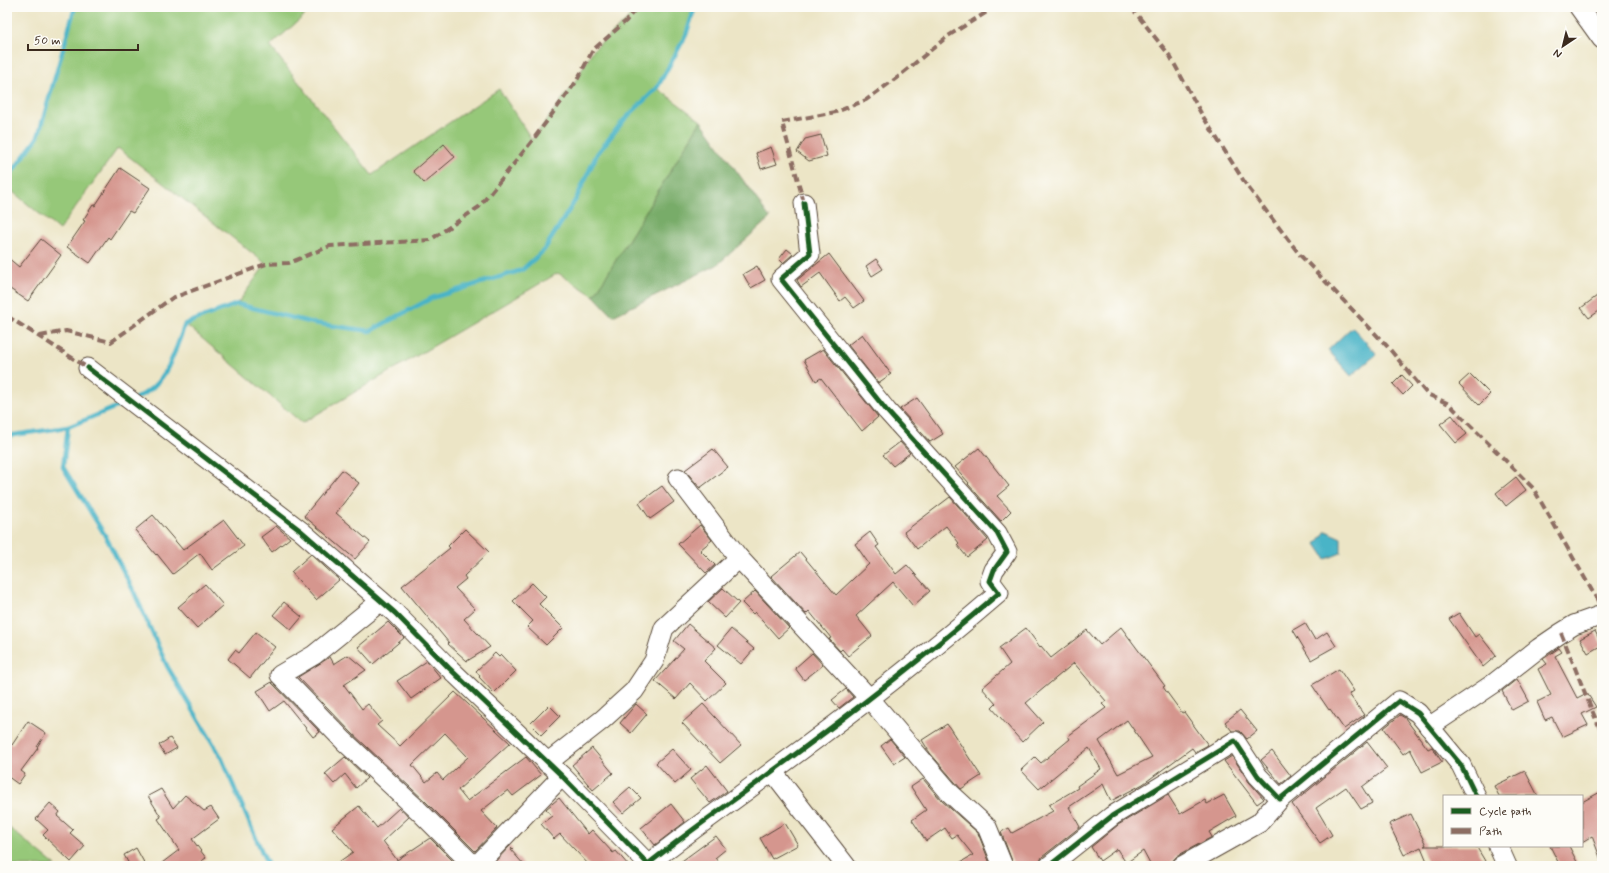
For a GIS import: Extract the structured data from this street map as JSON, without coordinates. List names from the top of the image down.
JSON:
{
  "legend": ["Cycle path", "Path"],
  "scale_bar": "50 m",
  "north": "bottom left"
}
